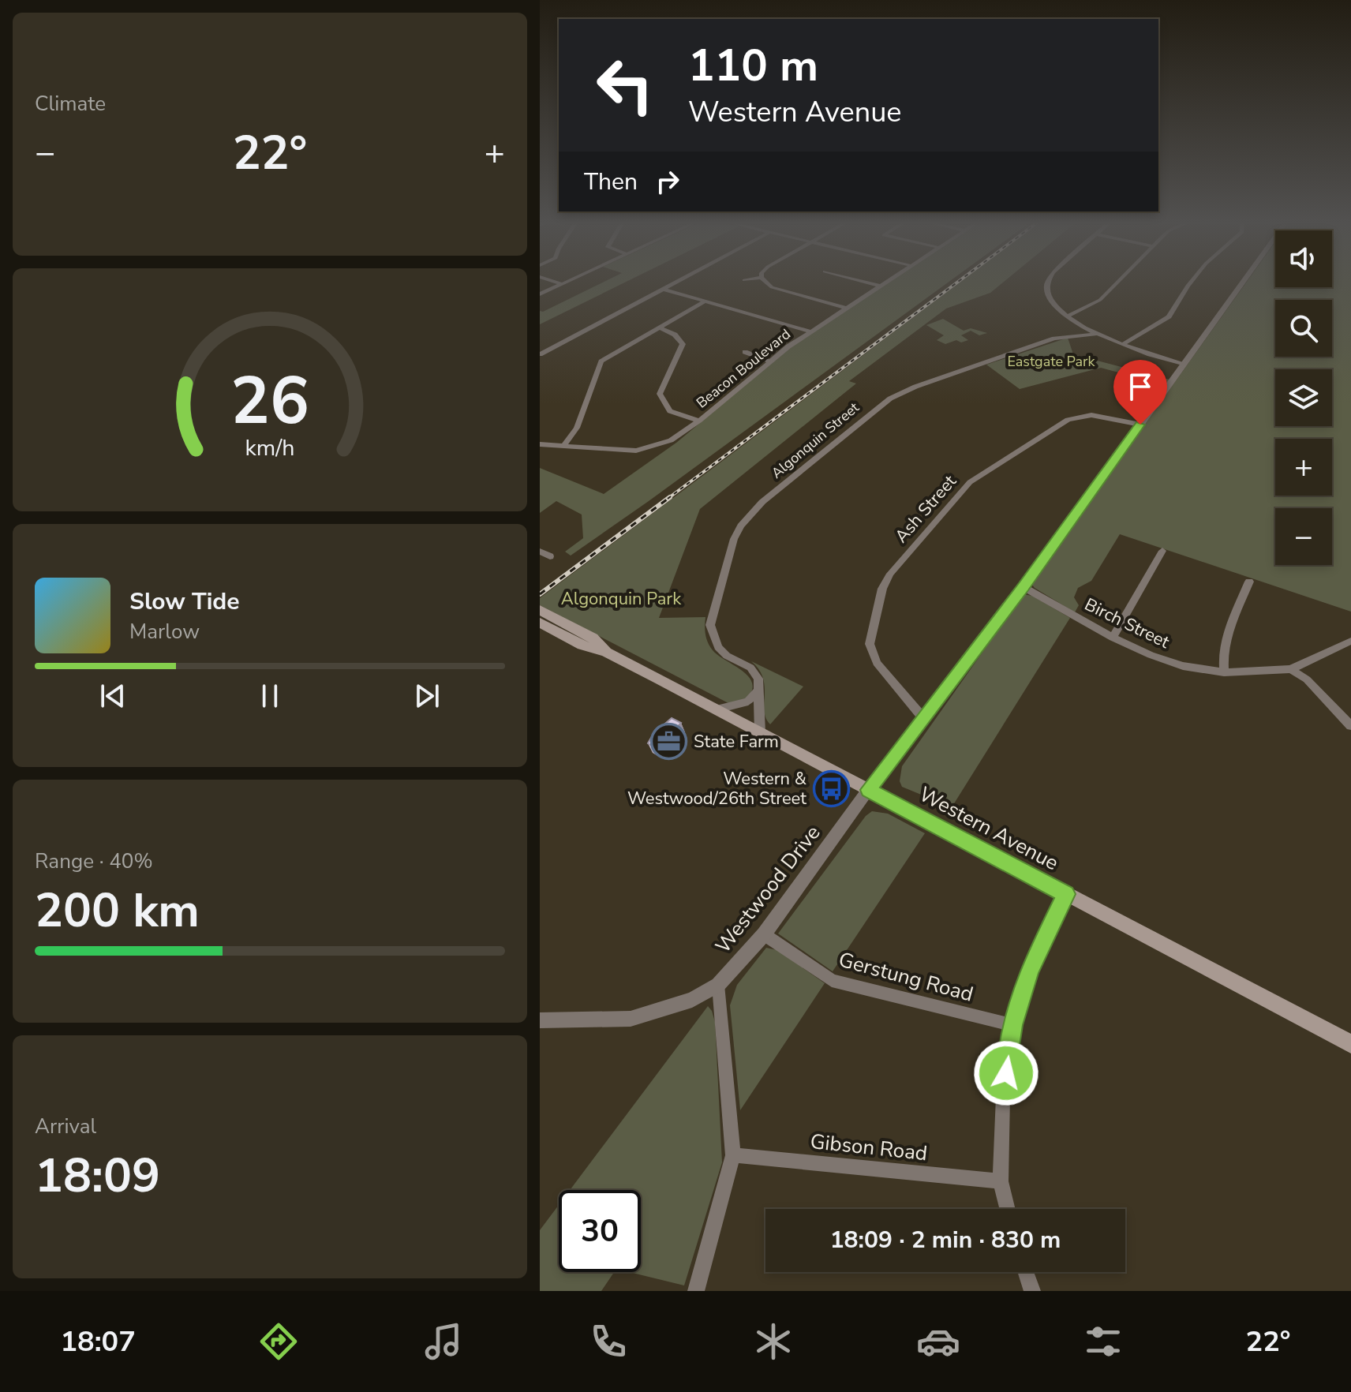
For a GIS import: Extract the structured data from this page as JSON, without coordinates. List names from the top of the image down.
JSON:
{
  "streets": {
    "main road": ["Western Avenue"],
    "street": [
      "Beacon Boulevard",
      "Algonquin Street",
      "Ash Street",
      "Birch Street",
      "Westwood Drive",
      "Gerstung Road",
      "Gibson Road"
    ]
  },
  "crossings": [
    ["Algonquin Street", "Western Avenue"],
    ["Ash Street", "Westwood Drive"],
    ["Birch Street", "Westwood Drive"],
    ["Western Avenue", "Westwood Drive"],
    ["Westwood Drive", "Gerstung Road"]
  ],
  "parks": ["Eastgate Park", "Algonquin Park"],
  "places": {
    "office": ["State Farm"],
    "bus stop": ["Western & Westwood/26th Street"]
  },
  "page": {
    "tile": [
      "Climate",
      ["Range · 40%", "200 km"],
      ["Arrival", "18:09"]
    ],
    "turn": ["110 m", "Western Avenue"],
    "heat": ["−", "22°", "+"],
    "then": "Then",
    "map_buttons": ["+", "−"],
    "song": ["Slow Tide", "Marlow"],
    "limit": "30",
    "trip": "18:09 · 2 min · 830 m",
    "tabs": ["18:07", "22°"],
    "gauge": ["26", "km/h"]
  }
}
